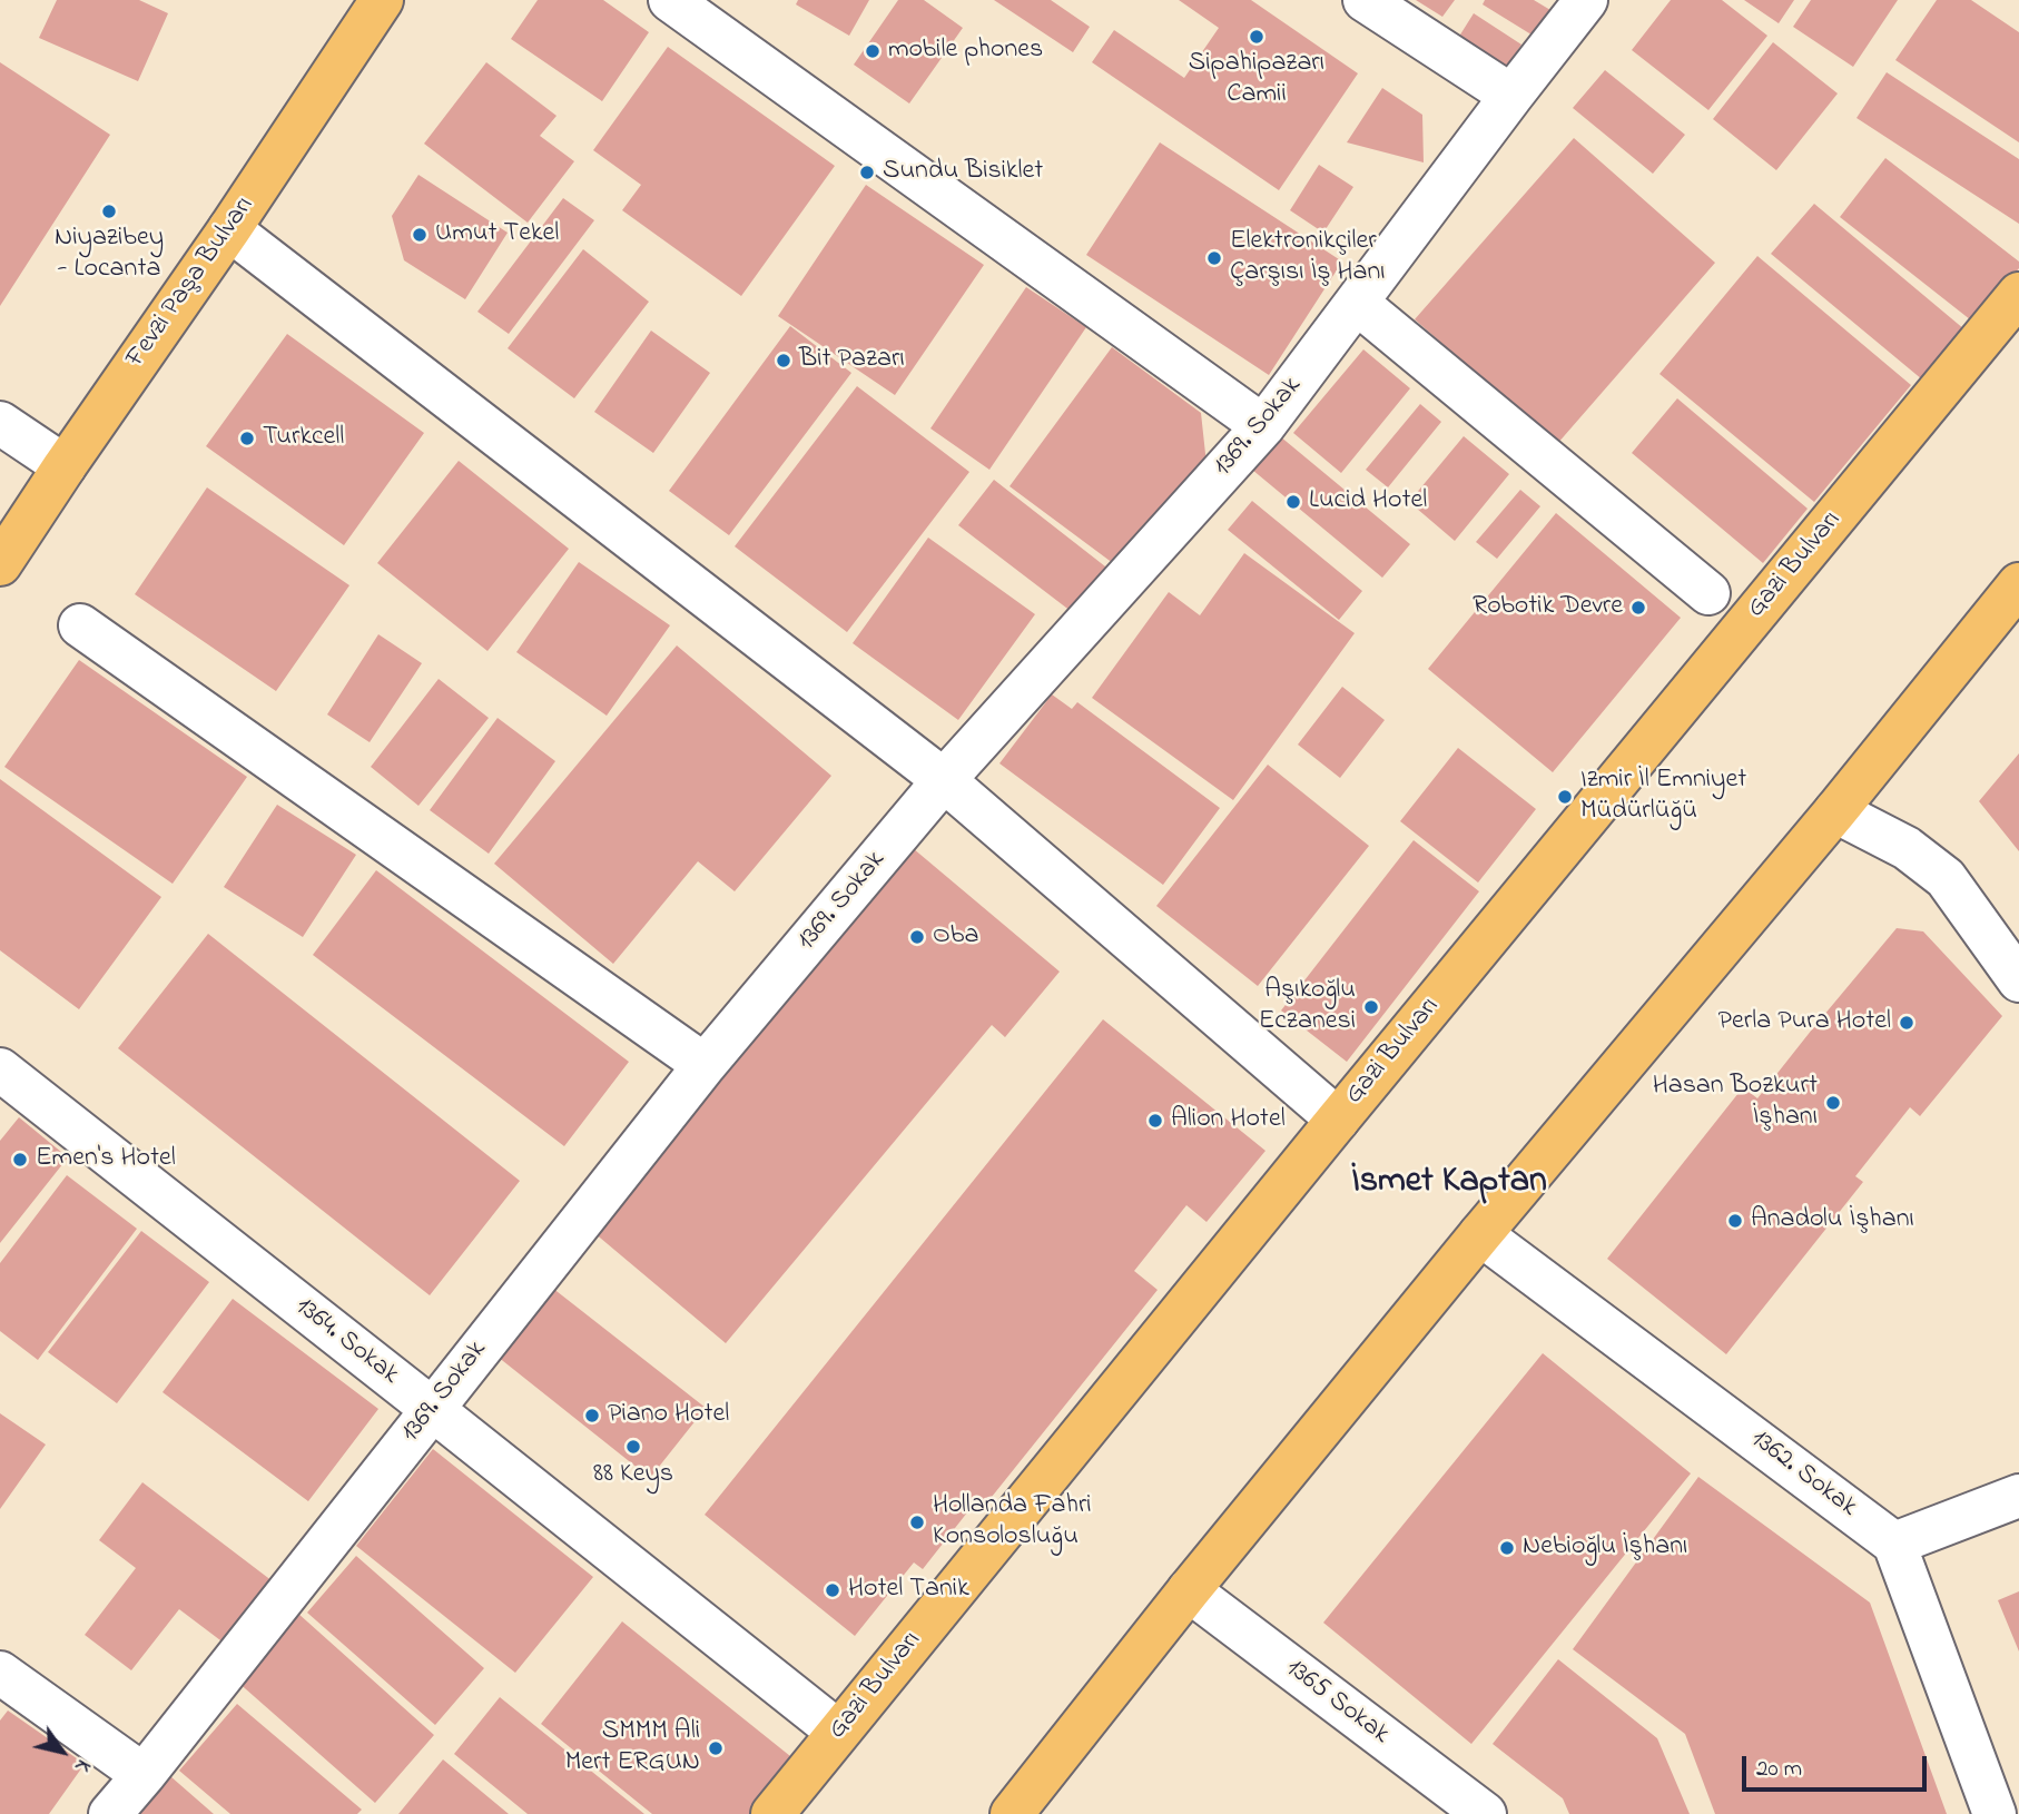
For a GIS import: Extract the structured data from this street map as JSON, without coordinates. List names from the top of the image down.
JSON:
{
  "streets": {
    "main road": ["Fevzi Paşa Bulvarı", "Gazi Bulvarı"],
    "street": [
      "1369. Sokak",
      "1364. Sokak",
      "1362. Sokak",
      "1365 Sokak"
    ]
  },
  "crossings": [
    ["1369. Sokak", "1364. Sokak"],
    ["Gazi Bulvarı", "1364. Sokak"]
  ],
  "districts": ["İsmet Kaptan"],
  "places": [
    "Sipahipazarı Camii",
    "mobile phones",
    "Sundu Bisiklet",
    "Niyazibey - Locanta",
    "Umut Tekel",
    "Elektronikçiler Çarşısı İş Hanı",
    "Bit Pazarı",
    "Turkcell",
    "Lucid Hotel",
    "Robotik Devre",
    "Izmir İl Emniyet Müdürlüğü",
    "Oba",
    "Aşıkoğlu Eczanesi",
    "Perla Pura Hotel",
    "Hasan Bozkurt İşhanı",
    "Alion Hotel",
    "Emen's Hotel",
    "Anadolu İşhanı",
    "Piano Hotel",
    "88 Keys",
    "Hollanda Fahri Konsolosluğu",
    "Nebioğlu İşhanı",
    "Hotel Tanik",
    "SMMM Ali Mert ERGUN"
  ],
  "scale_bar": "20 m",
  "north": "bottom right"
}
